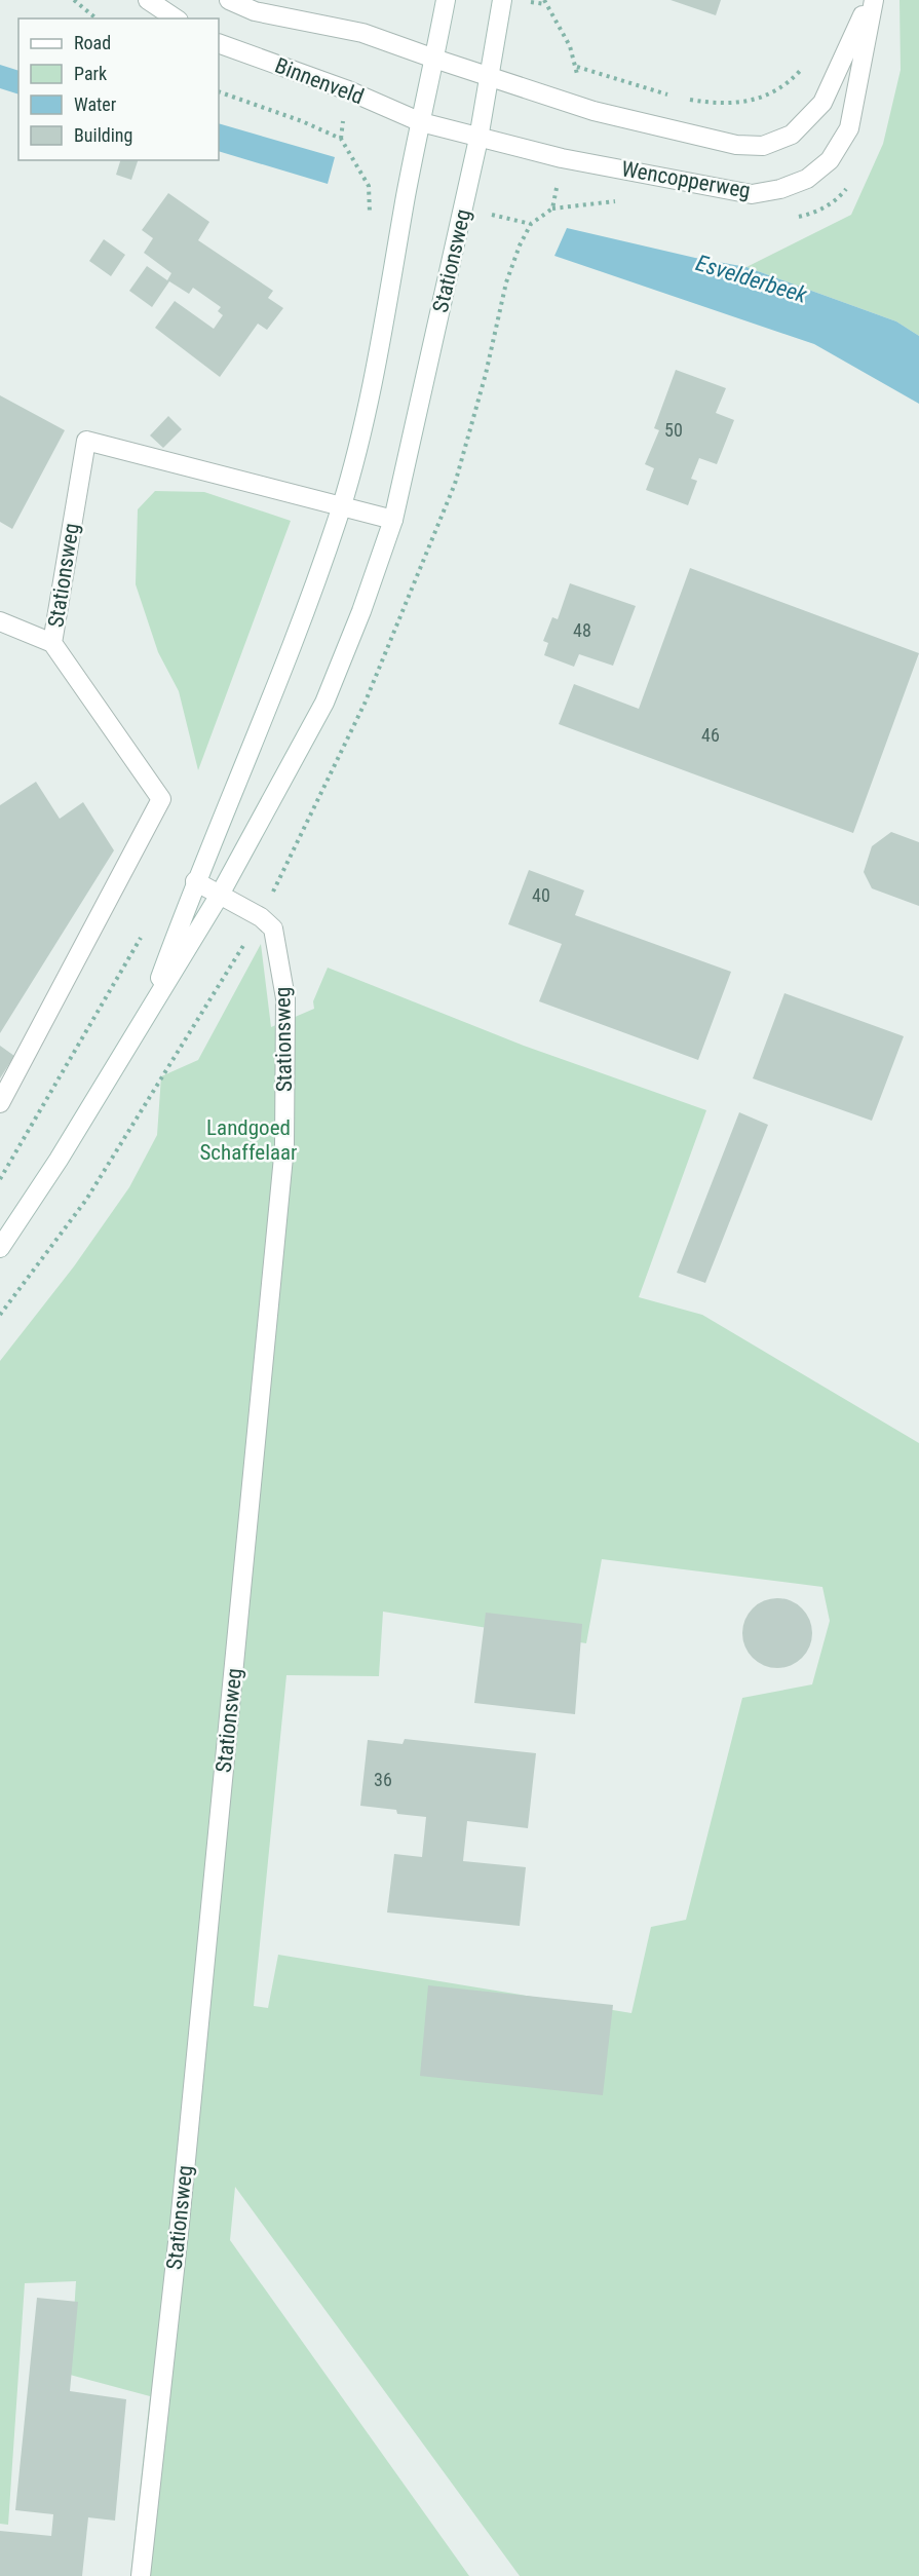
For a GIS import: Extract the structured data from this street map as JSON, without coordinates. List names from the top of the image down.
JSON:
{
  "streets": {
    "street": ["Binnenveld", "Wencopperweg", "Stationsweg"]
  },
  "crossings": [
    ["Binnenveld", "Wencopperweg"],
    ["Binnenveld", "Stationsweg"],
    ["Wencopperweg", "Stationsweg"]
  ],
  "water": ["Esvelderbeek"],
  "parks": ["Landgoed Schaffelaar"],
  "house_numbers": [
    "50",
    "48",
    "46",
    "40",
    "36"
  ],
  "legend": [
    "Road",
    "Park",
    "Water",
    "Building"
  ]
}
